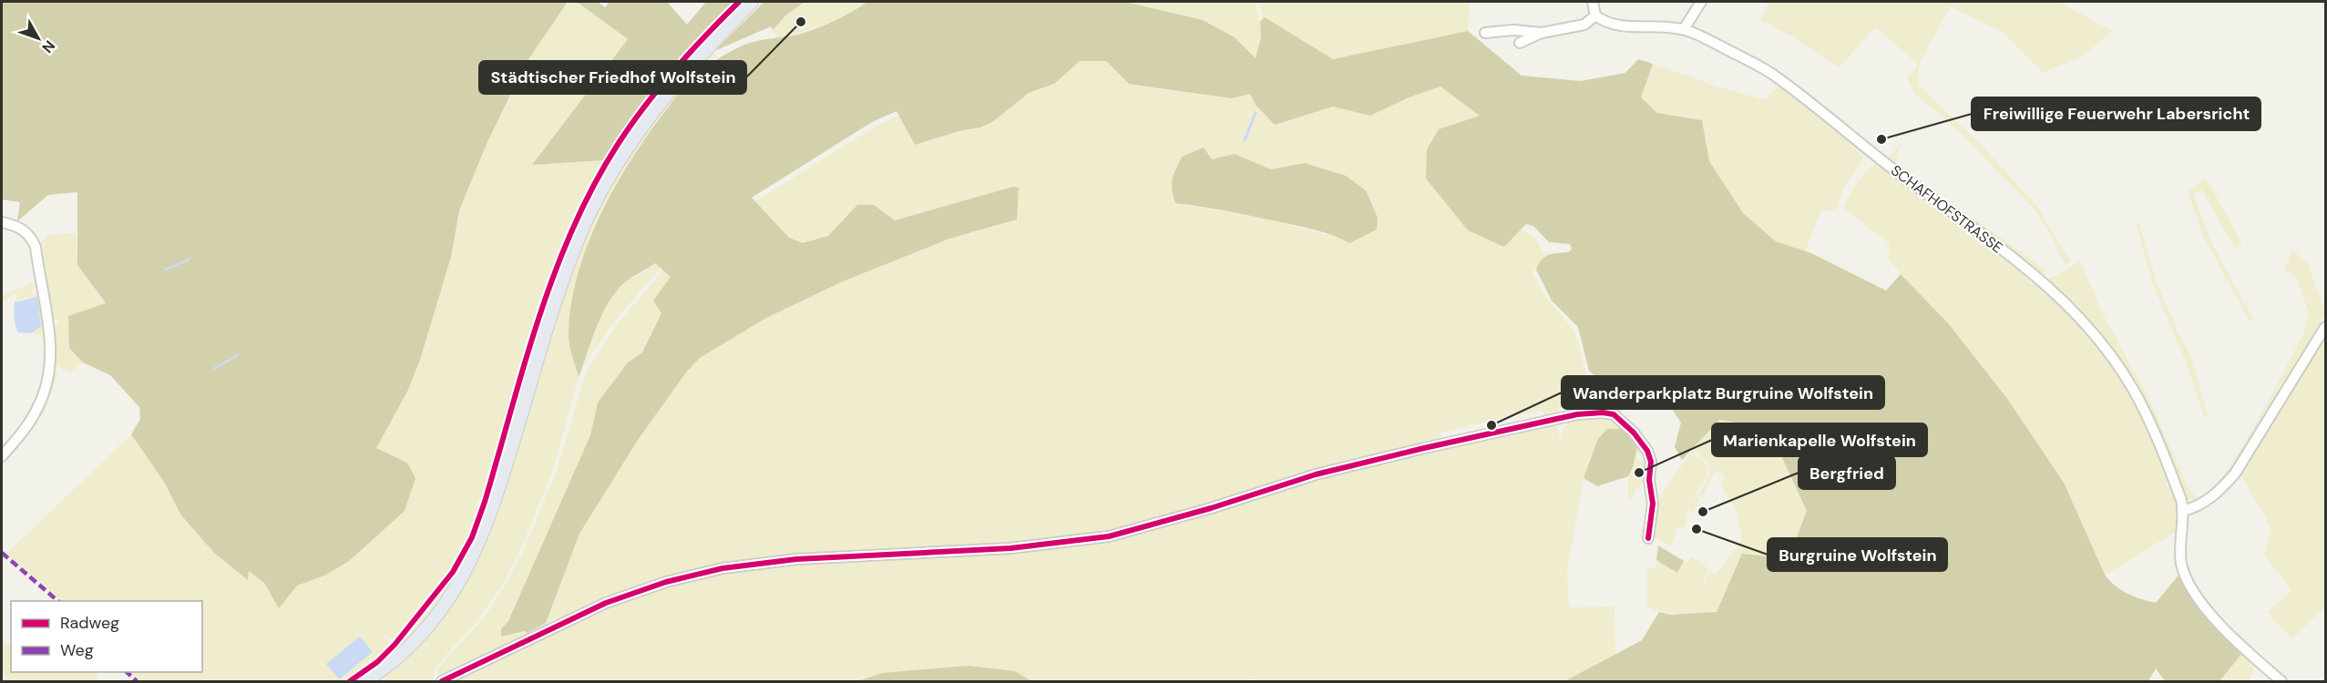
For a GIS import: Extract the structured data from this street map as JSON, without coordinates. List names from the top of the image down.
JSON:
{
  "streets": {
    "street": ["SCHAFHOFSTRASSE"]
  },
  "places": [
    "Städtischer Friedhof Wolfstein",
    "Freiwillige Feuerwehr Labersricht",
    "Wanderparkplatz Burgruine Wolfstein",
    "Marienkapelle Wolfstein",
    "Bergfried",
    "Burgruine Wolfstein"
  ],
  "legend": ["Radweg", "Weg"],
  "north": "bottom right"
}
